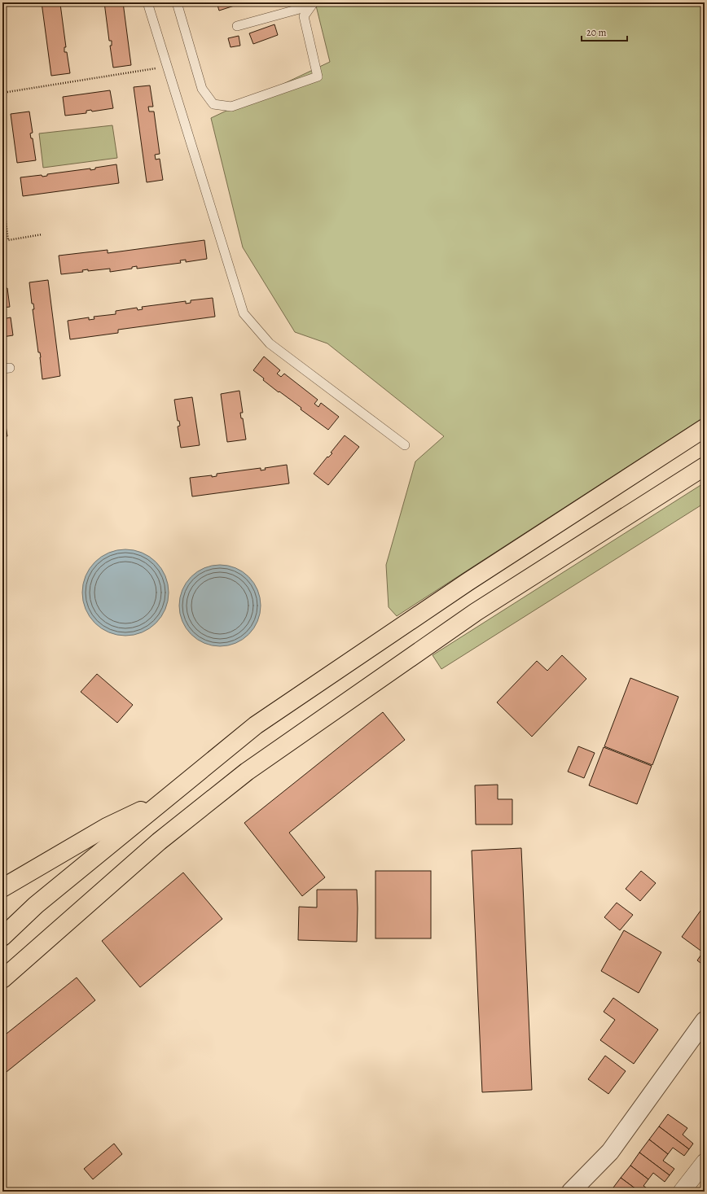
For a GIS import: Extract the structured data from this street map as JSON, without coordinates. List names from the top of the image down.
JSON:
{
  "scale_bar": "20 m"
}
